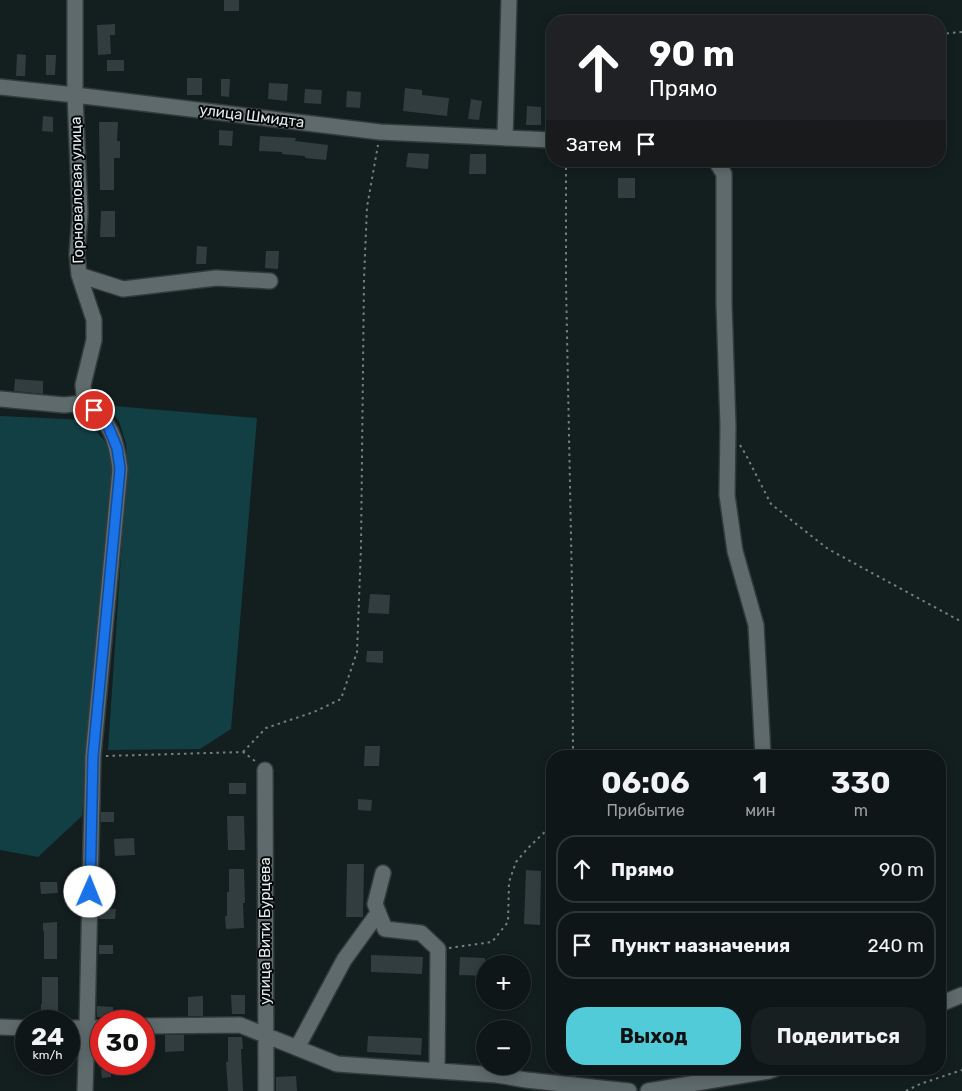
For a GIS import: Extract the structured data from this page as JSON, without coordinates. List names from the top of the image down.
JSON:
{
  "streets": {
    "street": ["улица Шмидта", "Горноваловая улица", "улица Вити Бурцева"]
  },
  "crossings": [
    ["улица Шмидта", "Горноваловая улица"]
  ],
  "page": {
    "turn": ["90 m", "Прямо"],
    "then": "Затем",
    "eta": [
      "06:06",
      "Прибытие",
      "1",
      "мин",
      "330",
      "m"
    ],
    "list": [
      {
        "name": "Прямо",
        "value": "90 m"
      },
      {
        "name": "Пункт назначения",
        "value": "240 m"
      }
    ],
    "map_buttons": ["+", "−"],
    "buttons": ["Выход", "Поделиться"],
    "speed": "24 km/h",
    "limit": "30"
  }
}
